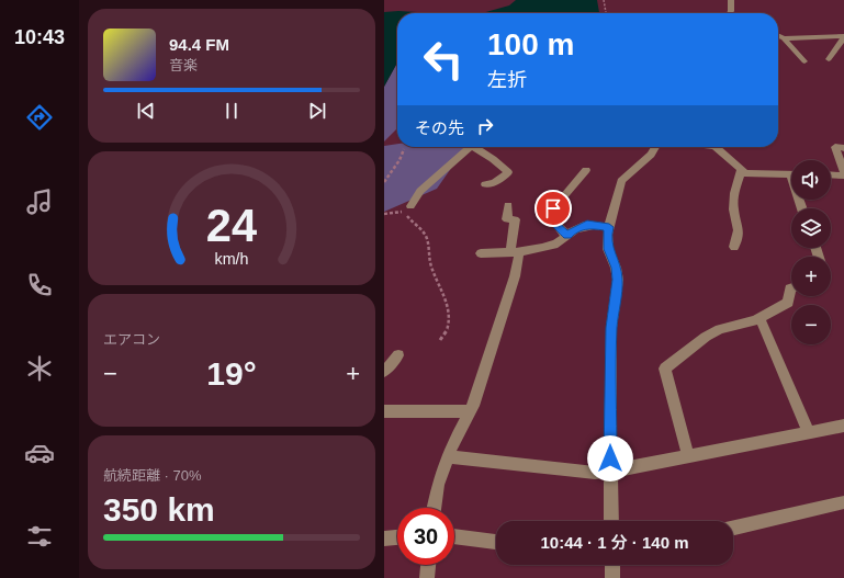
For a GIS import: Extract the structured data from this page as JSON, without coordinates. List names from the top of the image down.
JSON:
{
  "page": {
    "tabs": "10:43",
    "turn": ["100 m", "左折"],
    "song": ["94.4 FM", "音楽"],
    "then": "その先",
    "map_buttons": ["+", "−"],
    "tile": [
      "エアコン",
      ["航続距離 · 70%", "350 km"]
    ],
    "heat": ["−", "19°", "+"],
    "limit": "30",
    "trip": "10:44 · 1 分 · 140 m",
    "gauge": ["24", "km/h"]
  }
}
